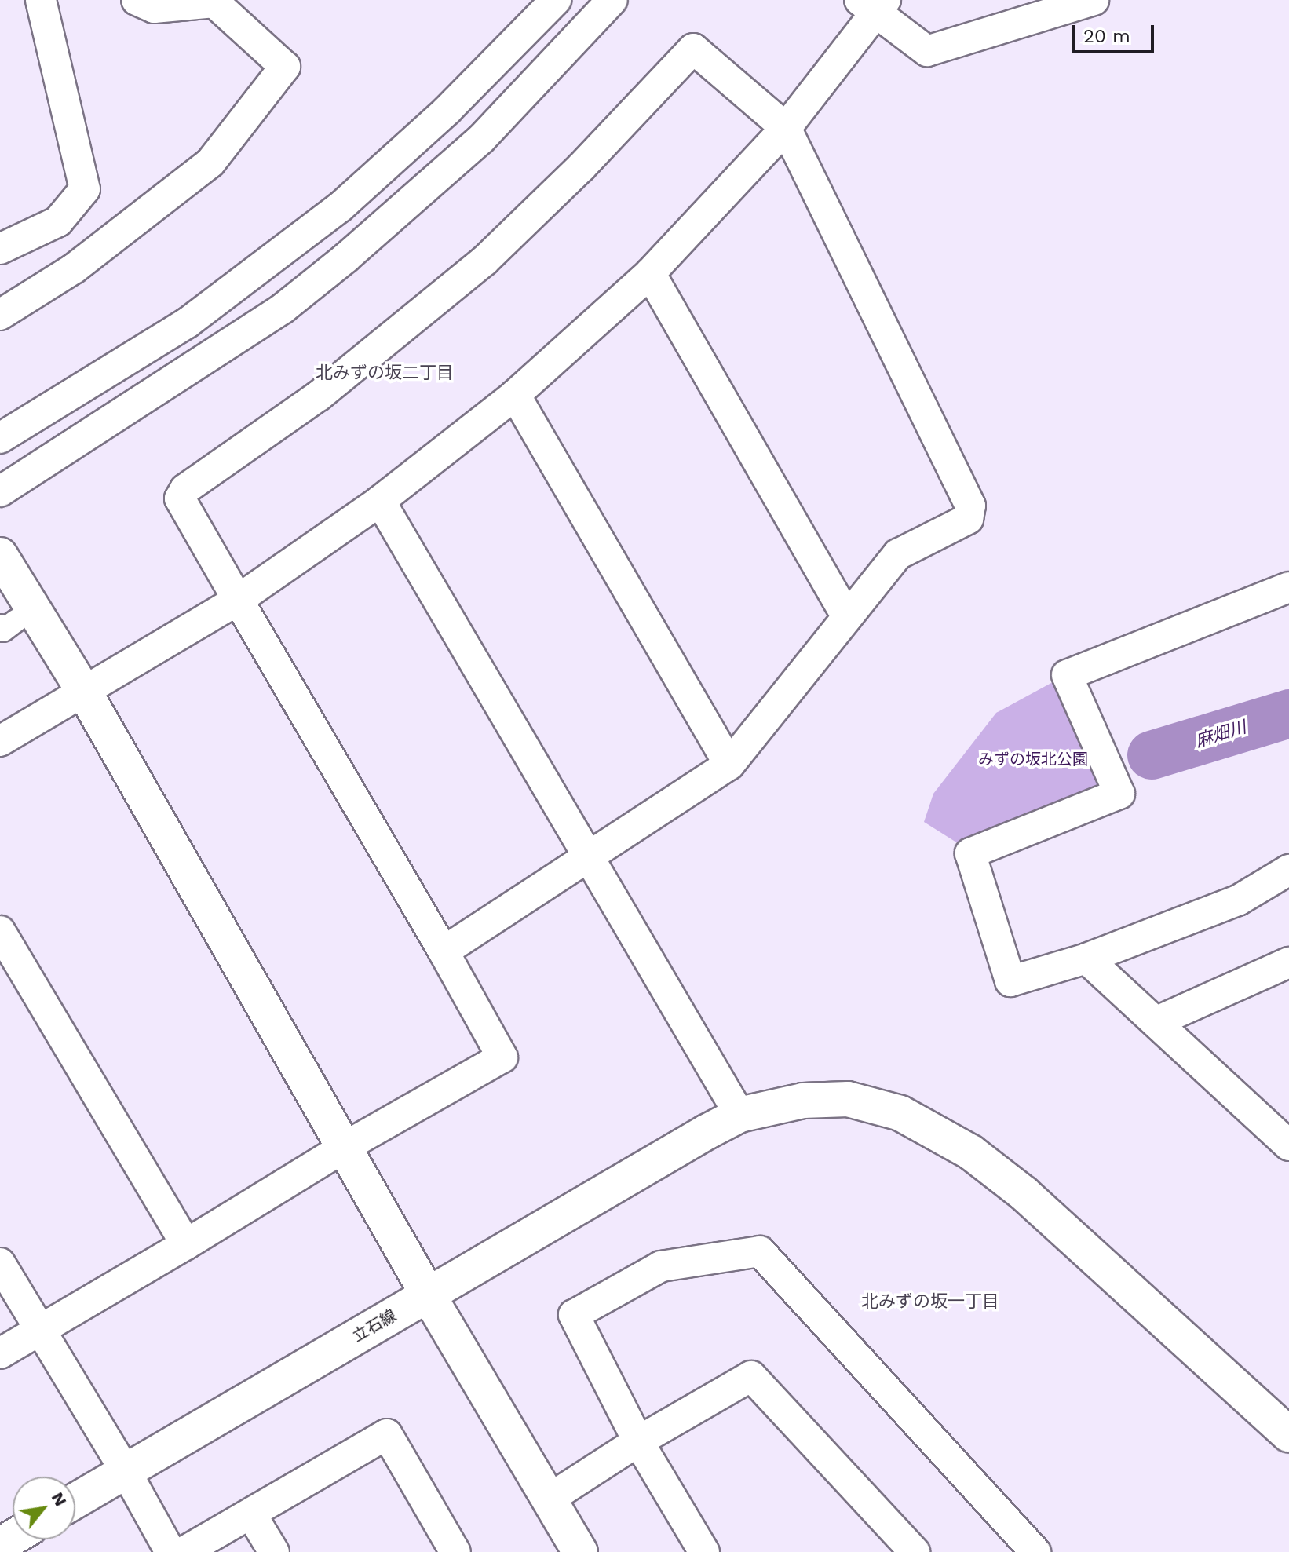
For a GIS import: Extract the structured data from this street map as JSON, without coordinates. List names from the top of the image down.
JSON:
{
  "streets": {
    "street": ["立石線"]
  },
  "districts": ["北みずの坂二丁目", "北みずの坂一丁目"],
  "water": ["麻畑川"],
  "parks": ["みずの坂北公園"],
  "scale_bar": "20 m",
  "north": "top right"
}
